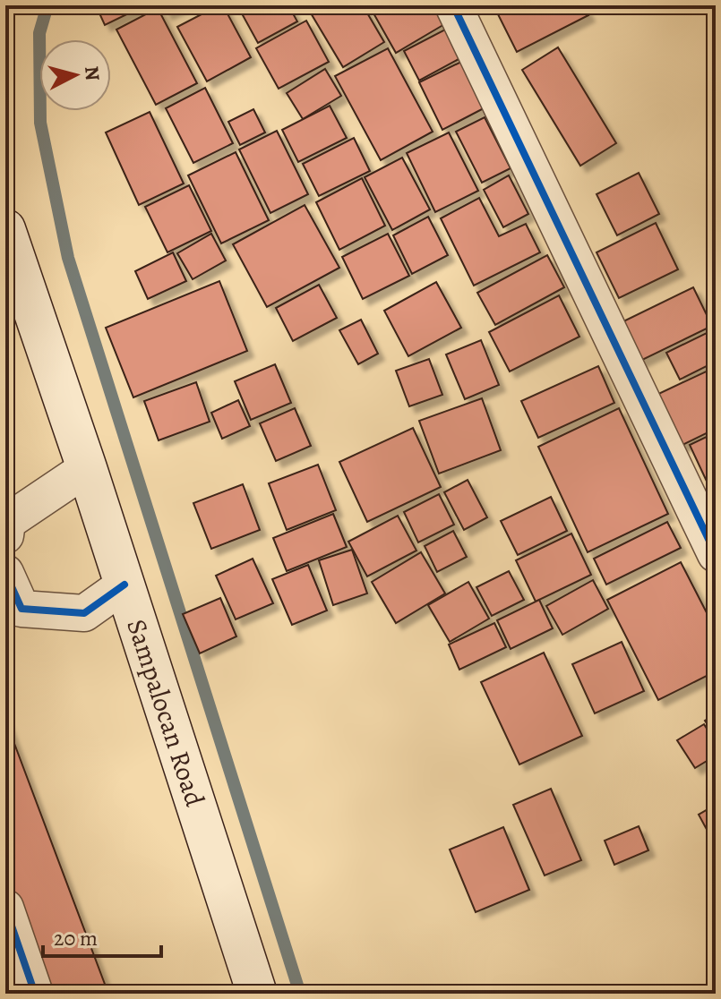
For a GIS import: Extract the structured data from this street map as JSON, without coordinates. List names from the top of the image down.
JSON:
{
  "streets": {
    "main road": ["Sampalocan Road"]
  },
  "scale_bar": "20 m",
  "north": "right"
}
